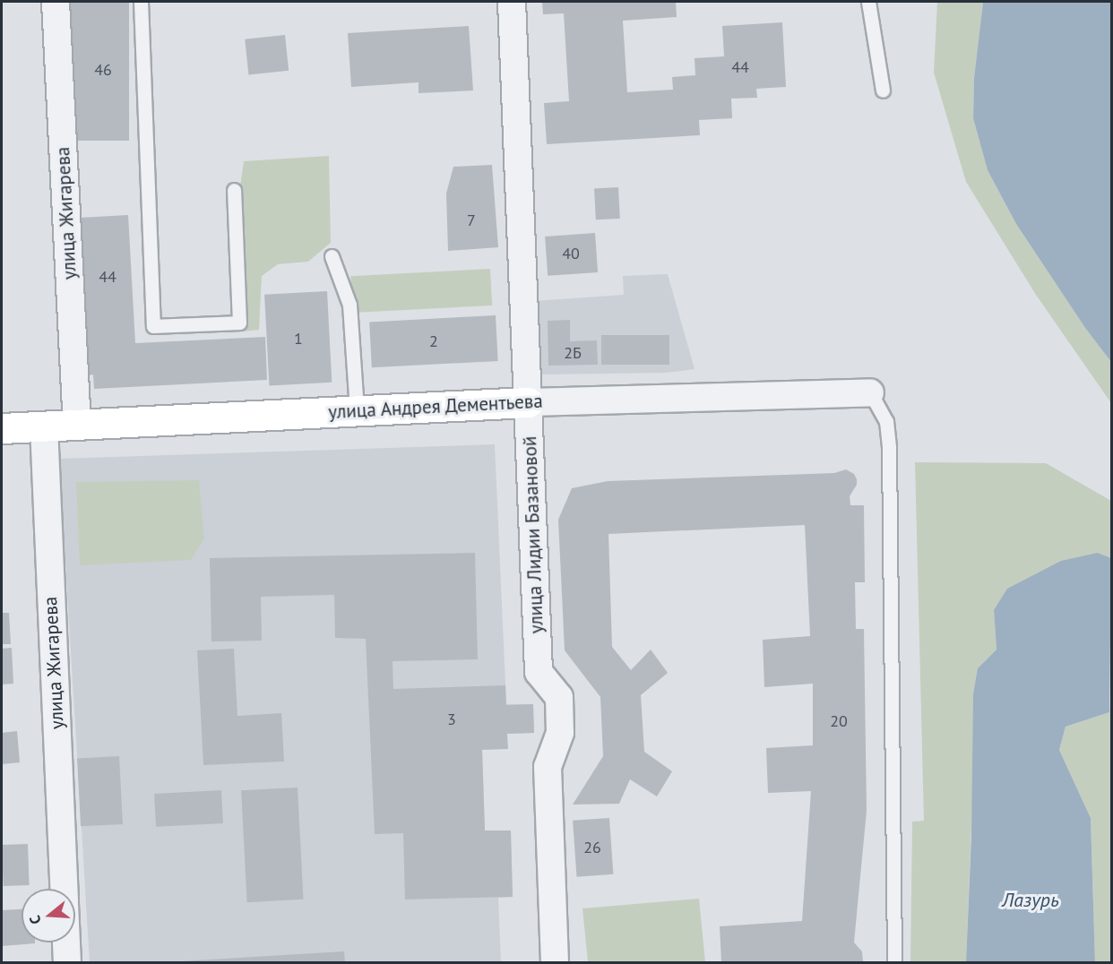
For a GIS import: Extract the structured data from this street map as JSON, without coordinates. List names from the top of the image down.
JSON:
{
  "streets": {
    "street": ["улица Жигарева", "улица Андрея Дементьева", "улица Лидии Базановой"]
  },
  "crossings": [
    ["улица Жигарева", "улица Андрея Дементьева"],
    ["улица Андрея Дементьева", "улица Лидии Базановой"]
  ],
  "water": ["Лазурь"],
  "house_numbers": [
    "44",
    "46",
    "7",
    "40",
    "44",
    "1",
    "2",
    "2Б",
    "3",
    "20",
    "26"
  ],
  "north": "left"
}
